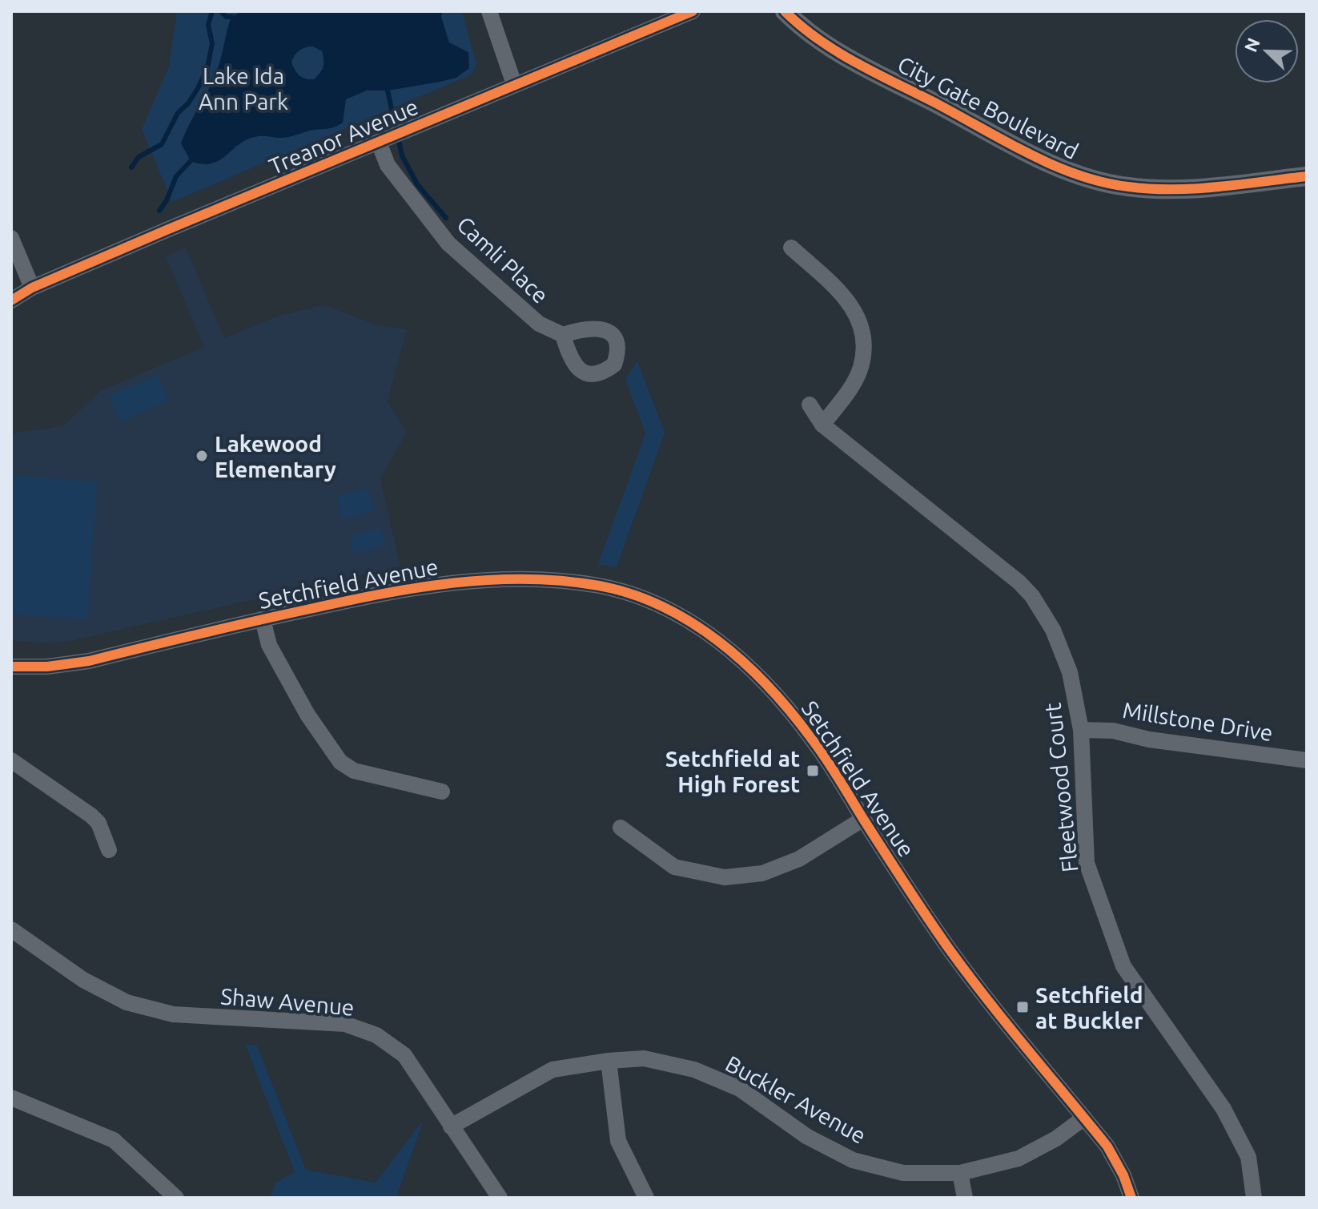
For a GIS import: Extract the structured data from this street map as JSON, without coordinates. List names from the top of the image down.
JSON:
{
  "streets": {
    "street": [
      "City Gate Boulevard",
      "Treanor Avenue",
      "Camli Place",
      "Setchfield Avenue",
      "Millstone Drive",
      "Fleetwood Court",
      "Shaw Avenue",
      "Buckler Avenue"
    ]
  },
  "crossings": [
    ["Treanor Avenue", "Camli Place"],
    ["Setchfield Avenue", "Buckler Avenue"],
    ["Millstone Drive", "Fleetwood Court"],
    ["Shaw Avenue", "Buckler Avenue"]
  ],
  "parks": ["Lake Ida Ann Park"],
  "places": {
    "other": ["Lakewood Elementary"],
    "transit": ["Setchfield at High Forest", "Setchfield at Buckler"]
  },
  "north": "top left"
}
